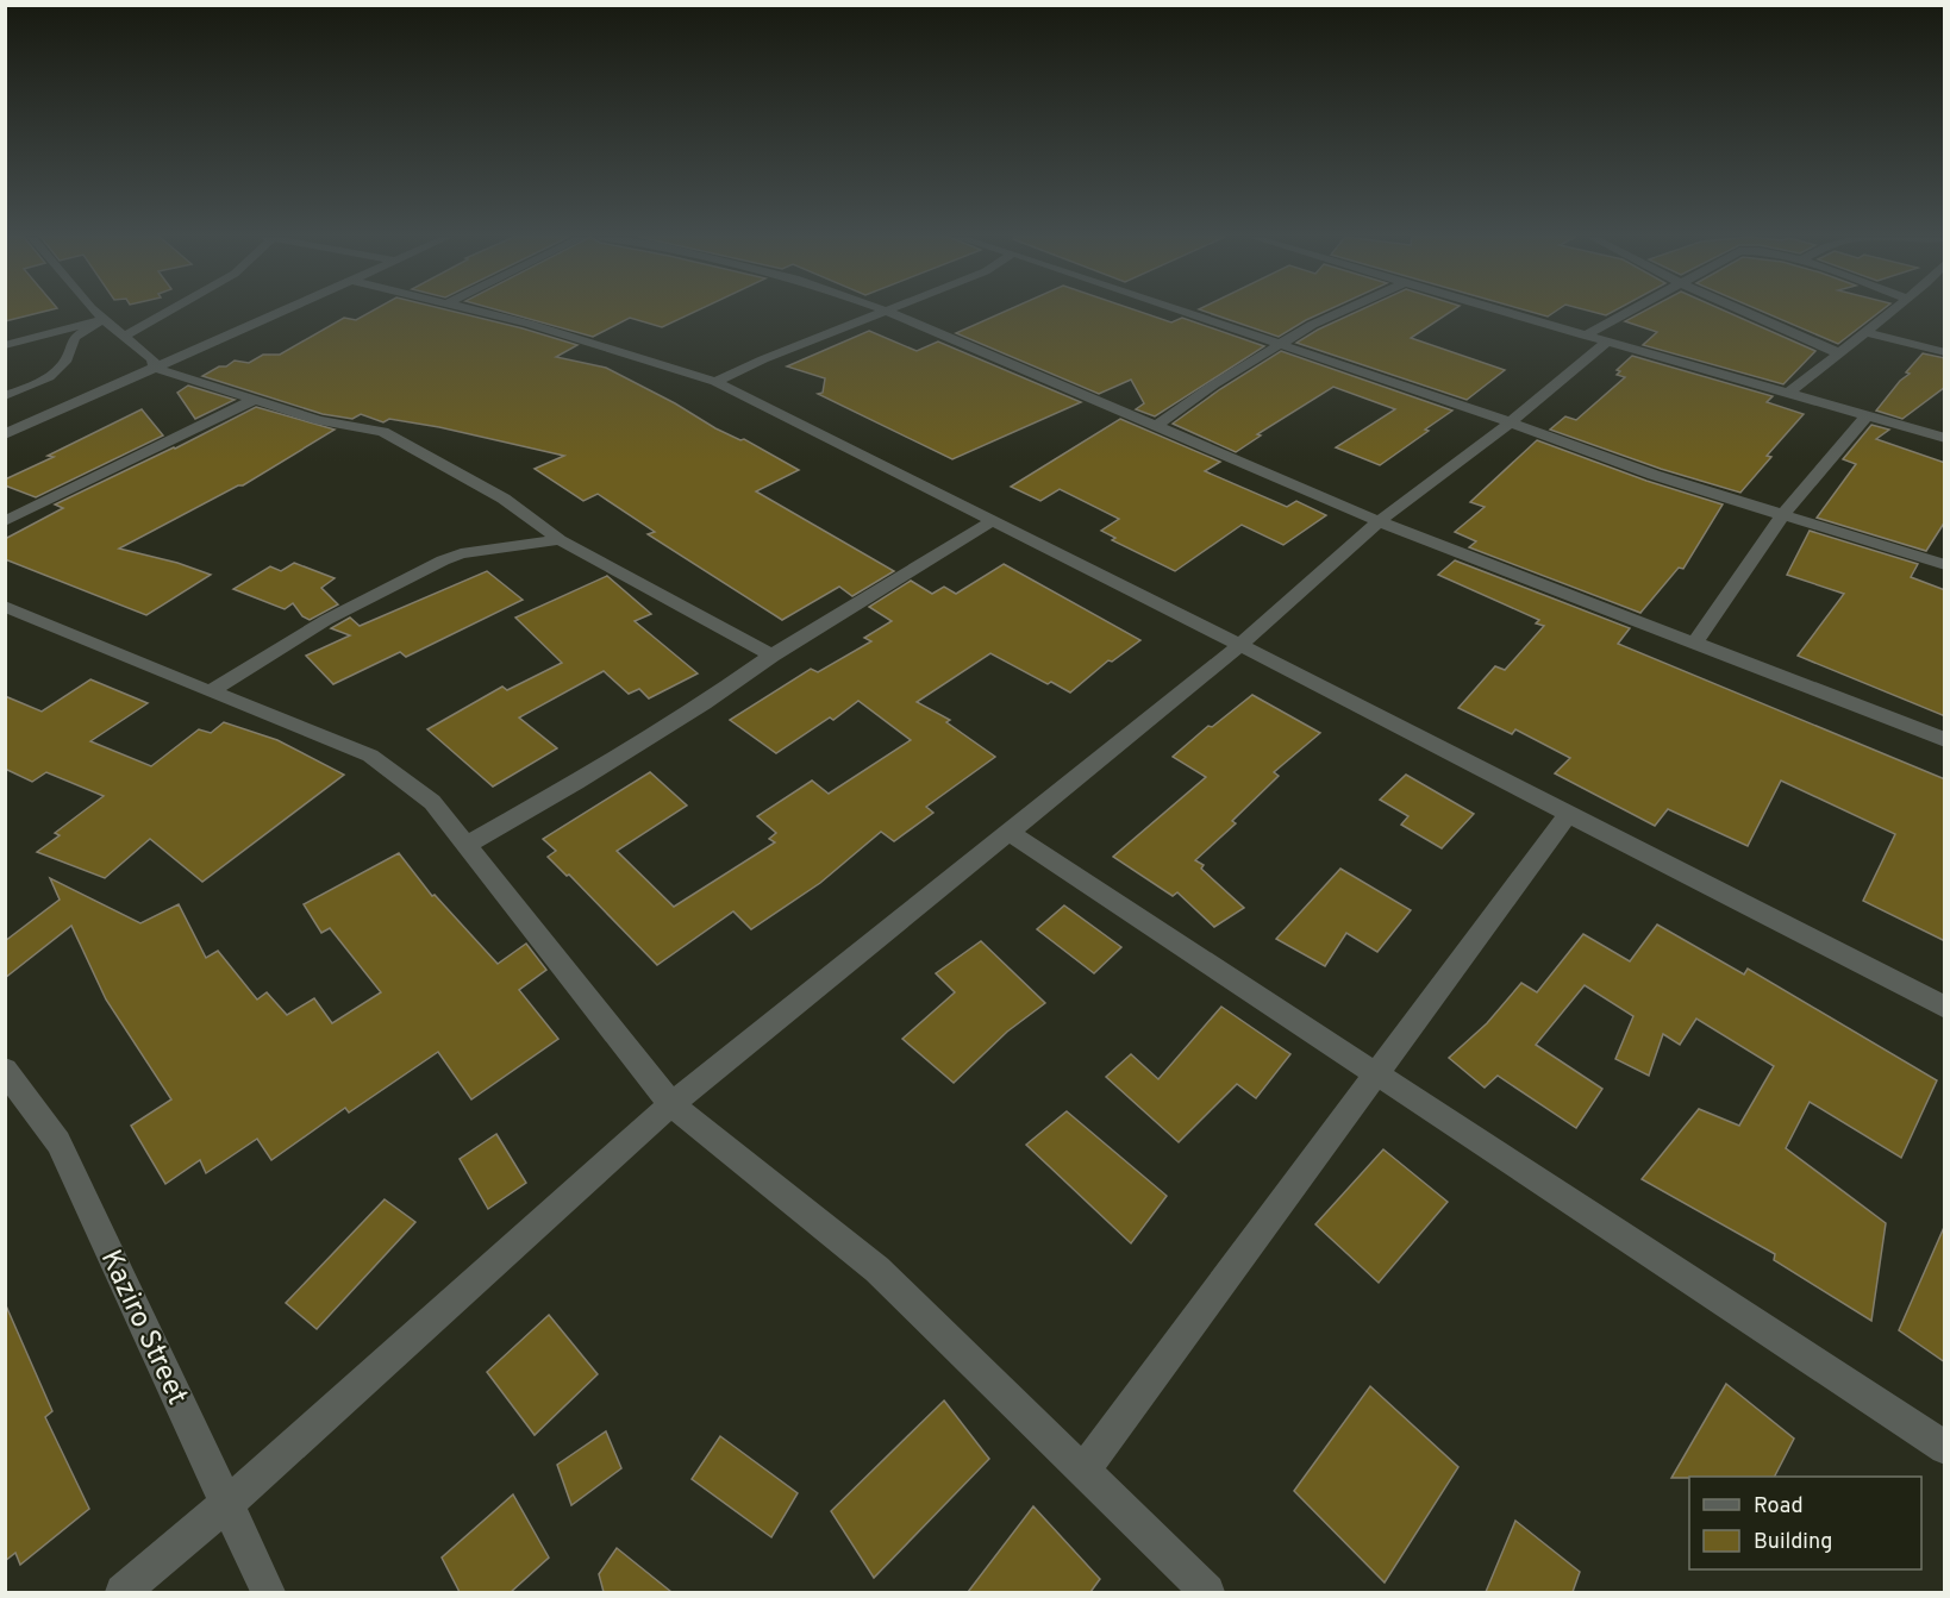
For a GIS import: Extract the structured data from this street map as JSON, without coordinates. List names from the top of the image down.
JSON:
{
  "streets": {
    "street": ["Kaziro Street"]
  },
  "legend": ["Road", "Building"]
}
